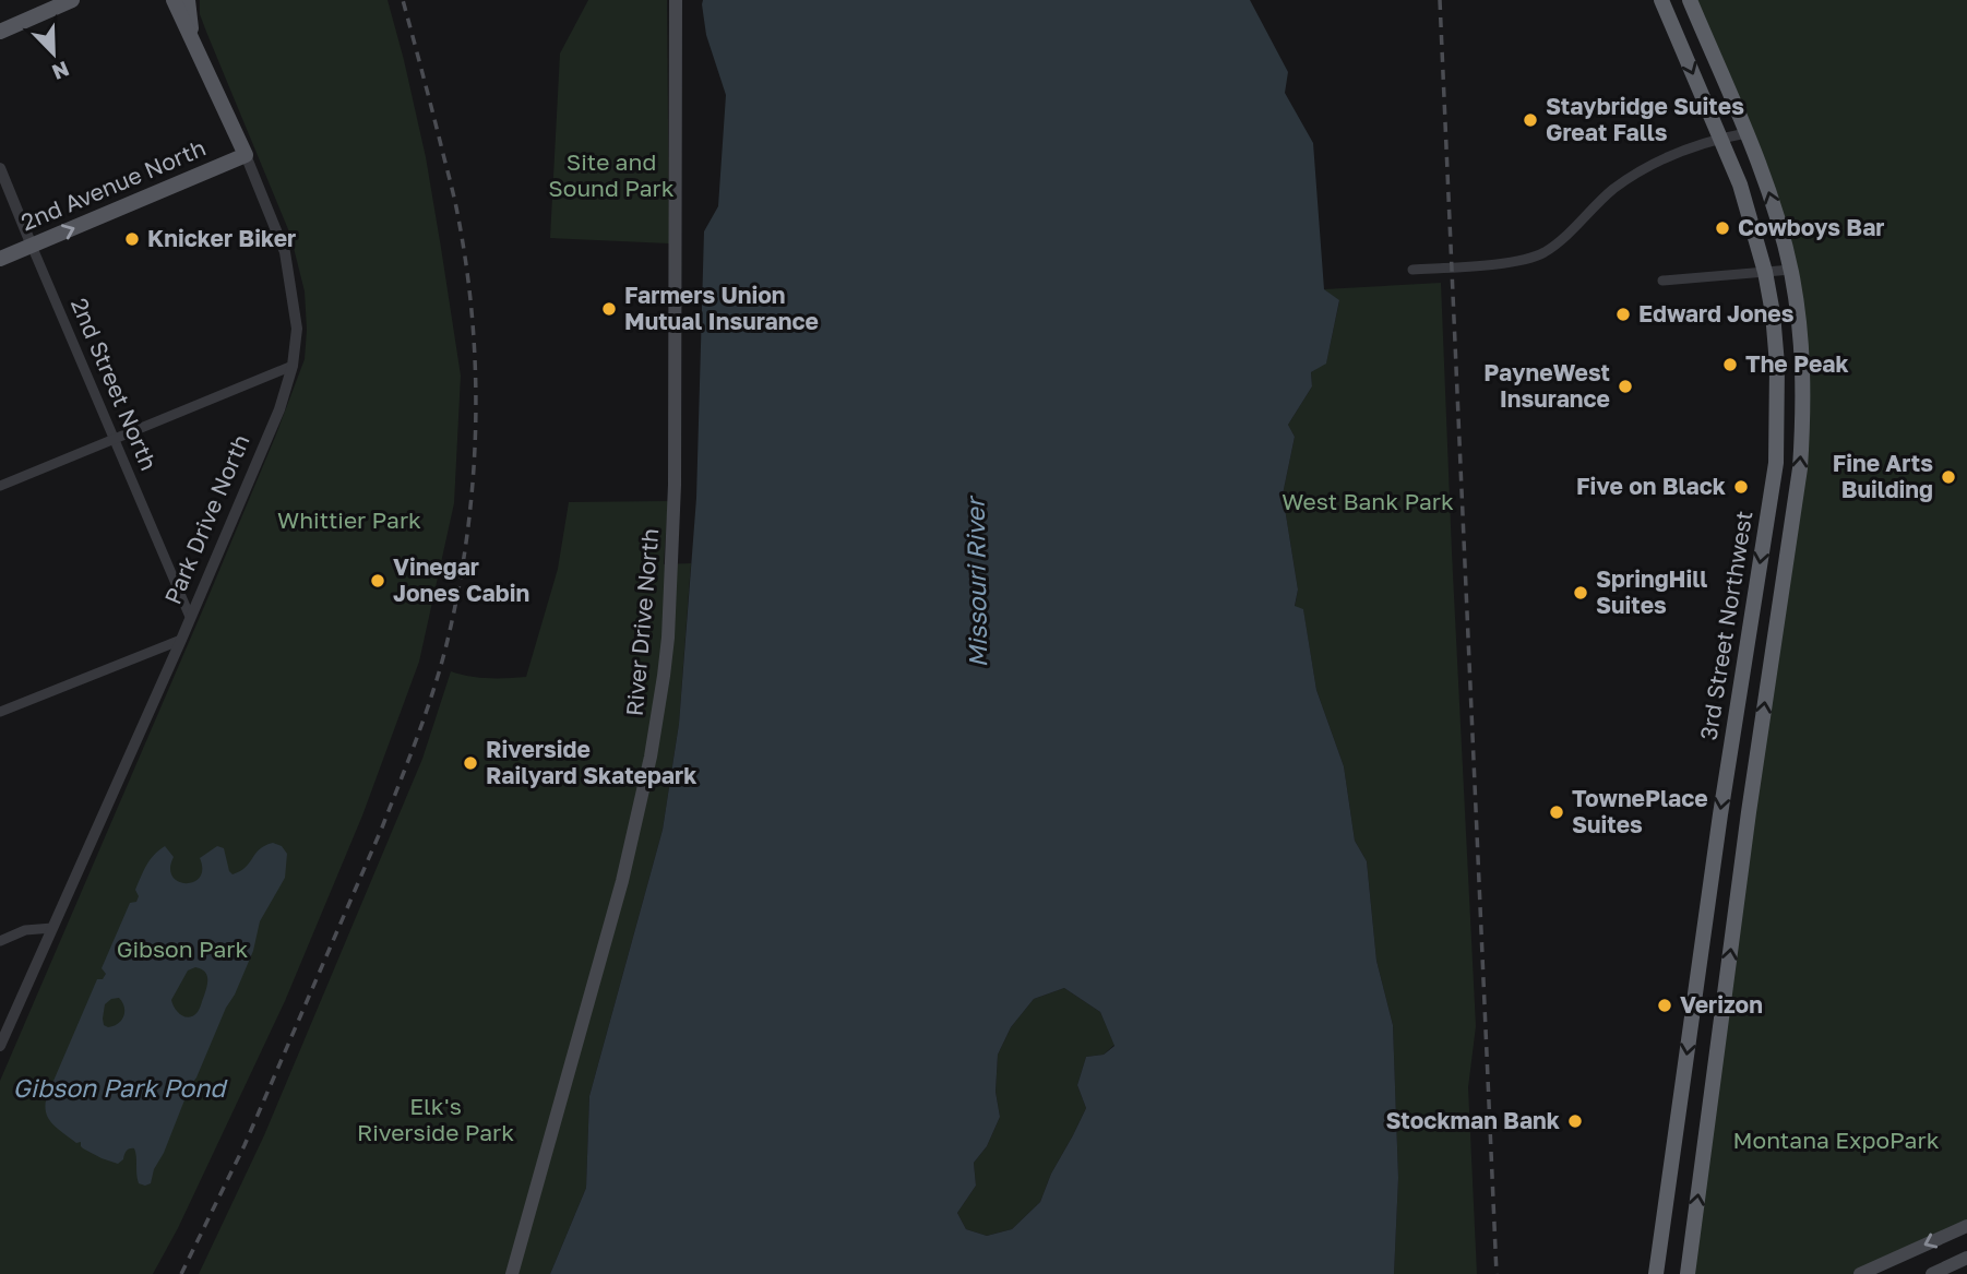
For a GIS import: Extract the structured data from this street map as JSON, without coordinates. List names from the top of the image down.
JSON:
{
  "streets": {
    "highway": ["3rd Street Northwest"],
    "main road": ["2nd Avenue North", "Park Drive North", "River Drive North"],
    "street": ["2nd Street North"]
  },
  "crossings": [
    ["2nd Avenue North", "2nd Street North"],
    ["2nd Avenue North", "Park Drive North"],
    ["2nd Street North", "Park Drive North"]
  ],
  "one_way": ["2nd Avenue North"],
  "water": ["Missouri River", "Gibson Park Pond"],
  "parks": [
    "Site and Sound Park",
    "West Bank Park",
    "Whittier Park",
    "Gibson Park",
    "Elk's Riverside Park",
    "Montana ExpoPark"
  ],
  "places": [
    "Staybridge Suites Great Falls",
    "Cowboys Bar",
    "Knicker Biker",
    "Farmers Union Mutual Insurance",
    "Edward Jones",
    "The Peak",
    "PayneWest Insurance",
    "Fine Arts Building",
    "Five on Black",
    "Vinegar Jones Cabin",
    "SpringHill Suites",
    "Riverside Railyard Skatepark",
    "TownePlace Suites",
    "Verizon",
    "Stockman Bank"
  ],
  "north": "bottom right"
}
